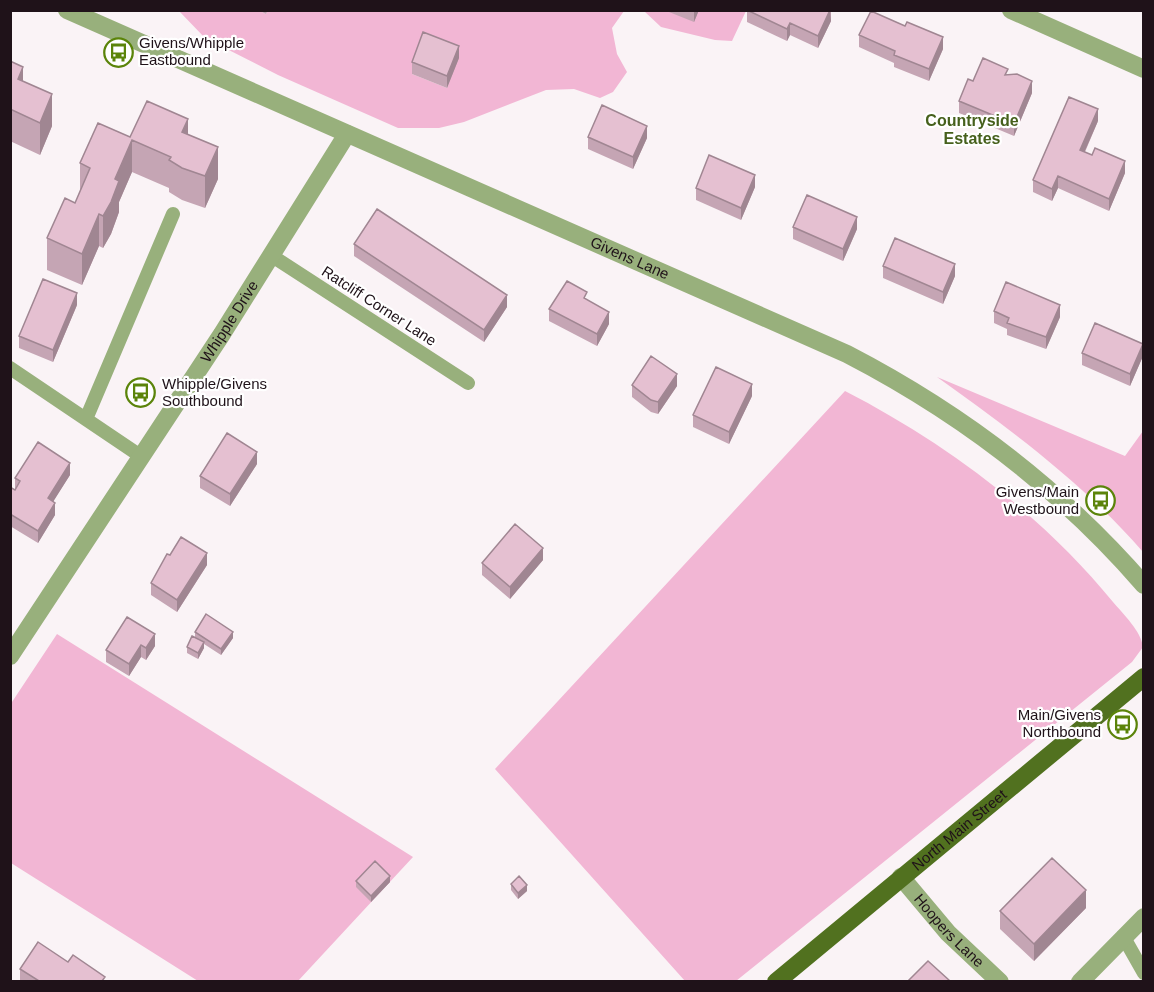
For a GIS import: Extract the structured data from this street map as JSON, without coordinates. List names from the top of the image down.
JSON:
{
  "streets": {
    "main road": ["North Main Street"],
    "street": ["Givens Lane", "Whipple Drive", "Hoopers Lane"],
    "lane": ["Ratcliff Corner Lane"]
  },
  "crossings": [
    ["Givens Lane", "Whipple Drive"],
    ["Ratcliff Corner Lane", "Whipple Drive"],
    ["North Main Street", "Hoopers Lane"]
  ],
  "districts": ["Countryside Estates"],
  "places": {
    "bus stop": [
      "Givens/Whipple Eastbound",
      "Whipple/Givens Southbound",
      "Givens/Main Westbound",
      "Main/Givens Northbound"
    ]
  }
}
